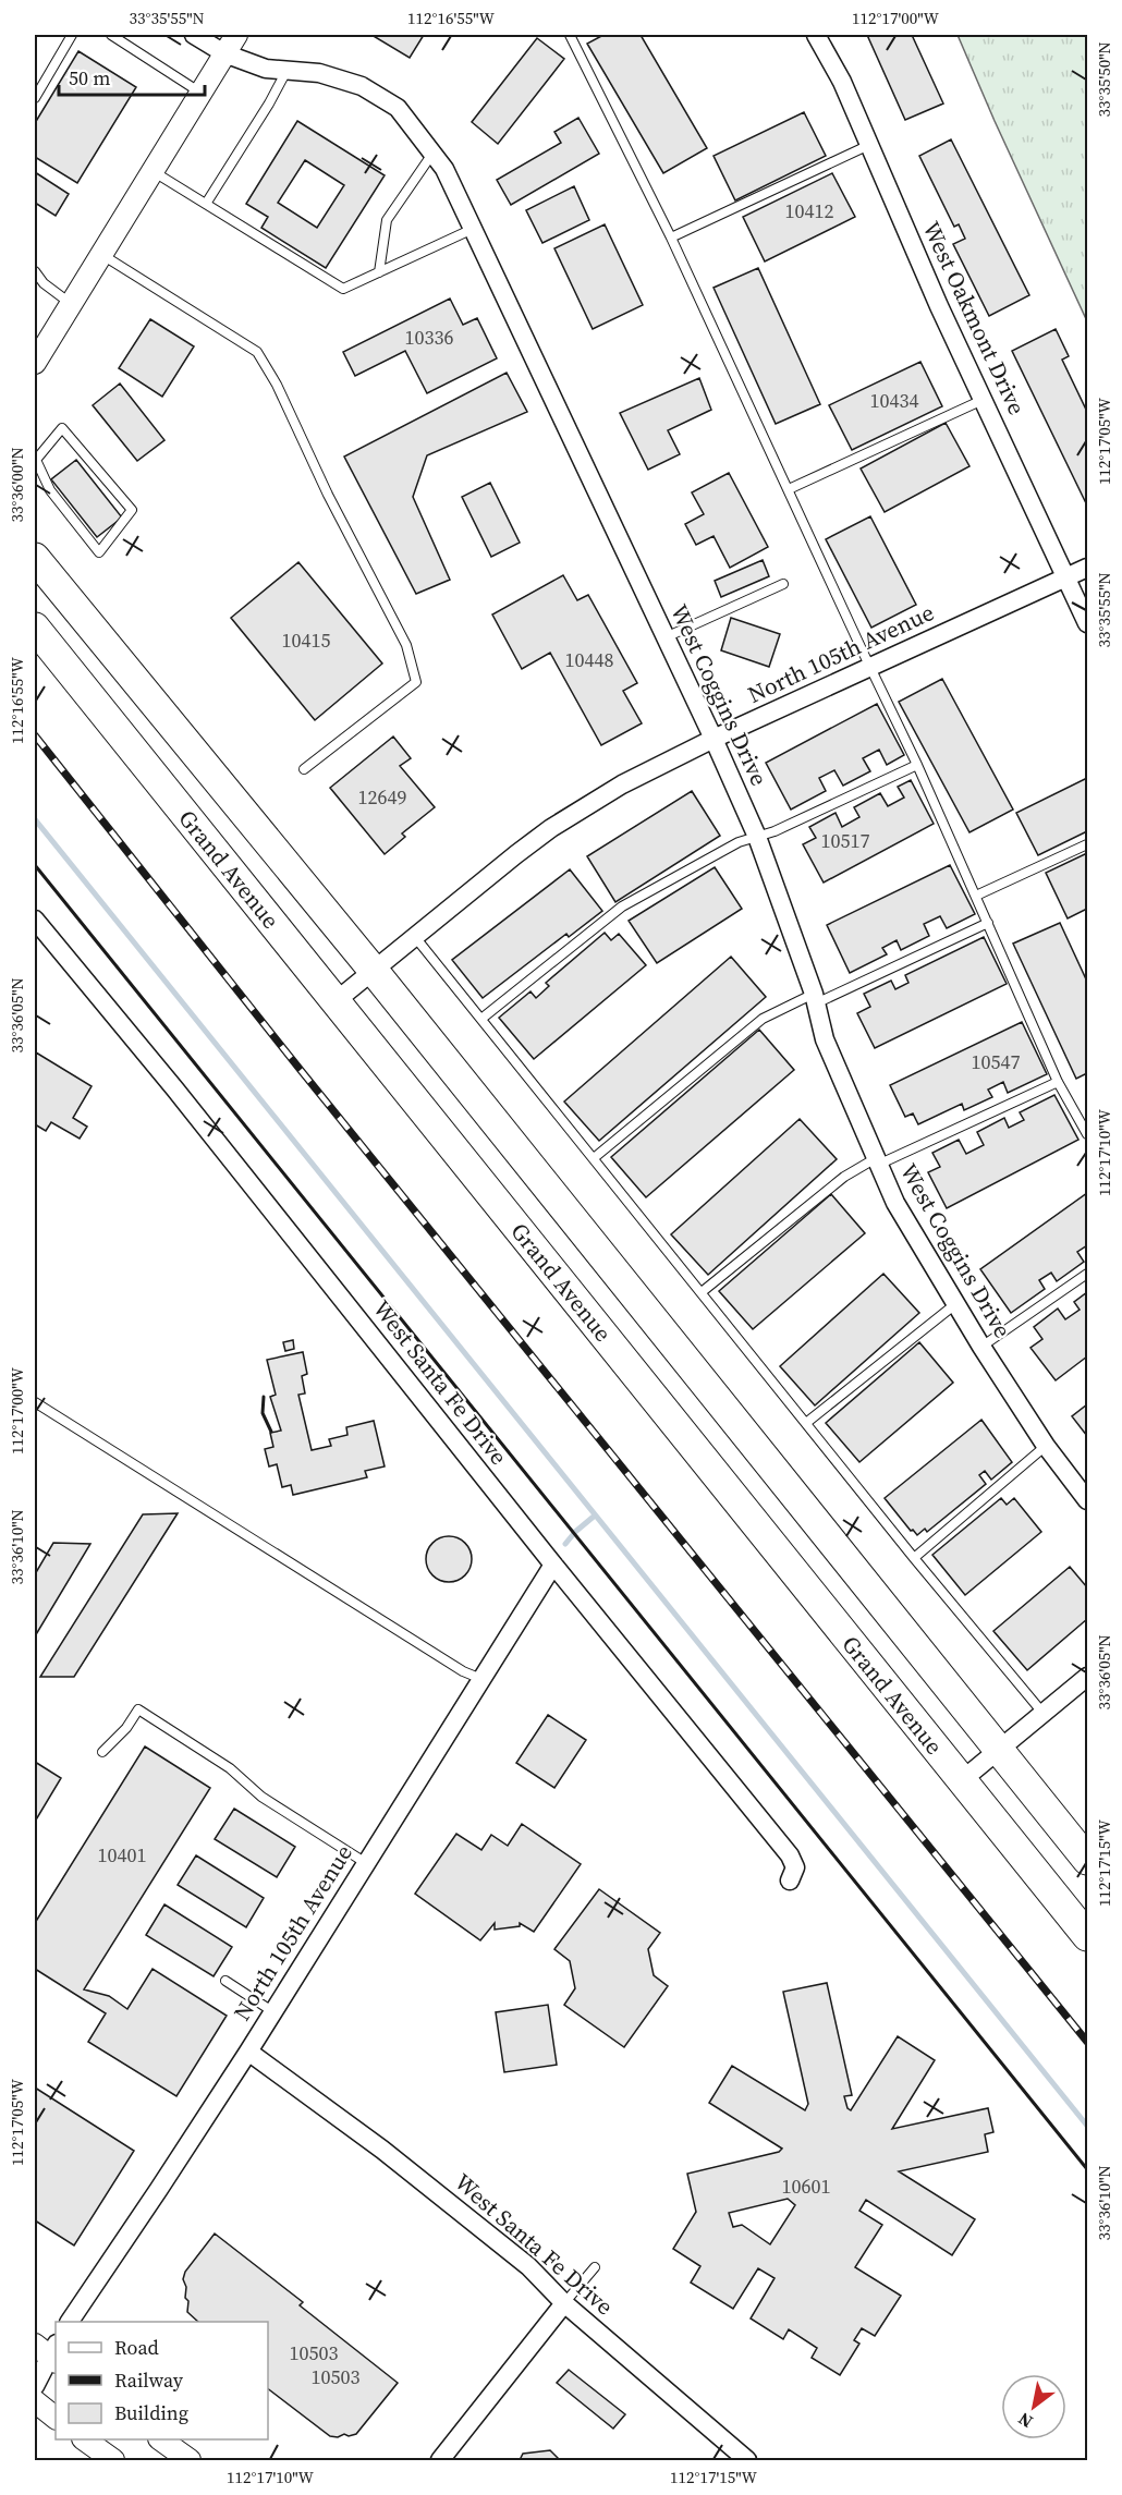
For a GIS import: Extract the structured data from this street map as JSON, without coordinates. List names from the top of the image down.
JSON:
{
  "streets": {
    "highway": ["Grand Avenue"],
    "street": [
      "West Oakmont Drive",
      "North 105th Avenue",
      "West Coggins Drive",
      "West Santa Fe Drive"
    ]
  },
  "crossings": [
    ["West Oakmont Drive", "North 105th Avenue"],
    ["North 105th Avenue", "West Coggins Drive"],
    ["North 105th Avenue", "Grand Avenue"],
    ["North 105th Avenue", "West Santa Fe Drive"]
  ],
  "house_numbers": [
    "10412",
    "10336",
    "10434",
    "10415",
    "10448",
    "12649",
    "10517",
    "10547",
    "10401",
    "10601",
    "10503",
    "10503"
  ],
  "legend": ["Road", "Railway", "Building"],
  "scale_bar": "50 m",
  "north": "bottom left",
  "coordinates": [
    "33°35'55\"N",
    "112°16'55\"W",
    "112°17'00\"W",
    "33°35'50\"N",
    "112°17'05\"W",
    "33°36'00\"N",
    "33°36'05\"N",
    "112°17'10\"W",
    "33°36'10\"N",
    "112°17'15\"W"
  ]
}
